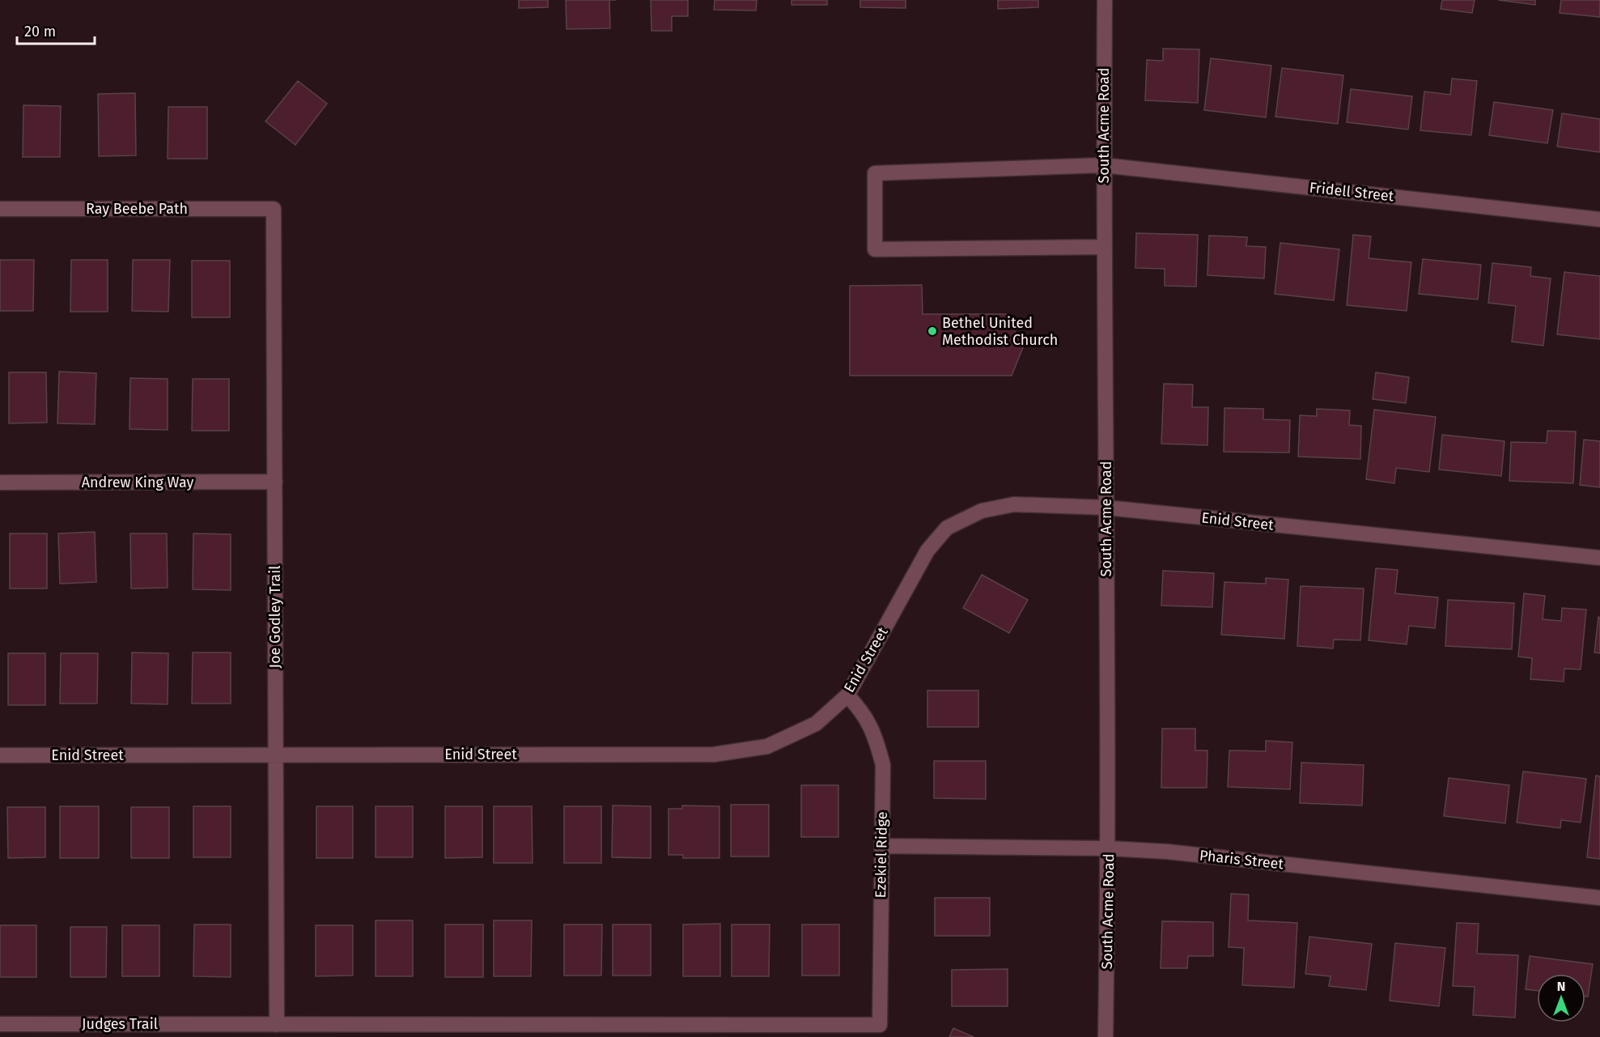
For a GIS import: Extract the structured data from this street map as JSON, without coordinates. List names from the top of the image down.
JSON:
{
  "streets": {
    "street": [
      "South Acme Road",
      "Fridell Street",
      "Ray Beebe Path",
      "Andrew King Way",
      "Enid Street",
      "Joe Godley Trail",
      "Ezekiel Ridge",
      "Pharis Street",
      "Judges Trail"
    ]
  },
  "crossings": [
    ["South Acme Road", "Fridell Street"],
    ["South Acme Road", "Enid Street"],
    ["South Acme Road", "Pharis Street"],
    ["Ray Beebe Path", "Joe Godley Trail"],
    ["Andrew King Way", "Joe Godley Trail"],
    ["Enid Street", "Joe Godley Trail"],
    ["Enid Street", "Ezekiel Ridge"],
    ["Joe Godley Trail", "Judges Trail"],
    ["Ezekiel Ridge", "Pharis Street"],
    ["Ezekiel Ridge", "Judges Trail"]
  ],
  "places": ["Bethel United Methodist Church"],
  "scale_bar": "20 m",
  "north": "top"
}
